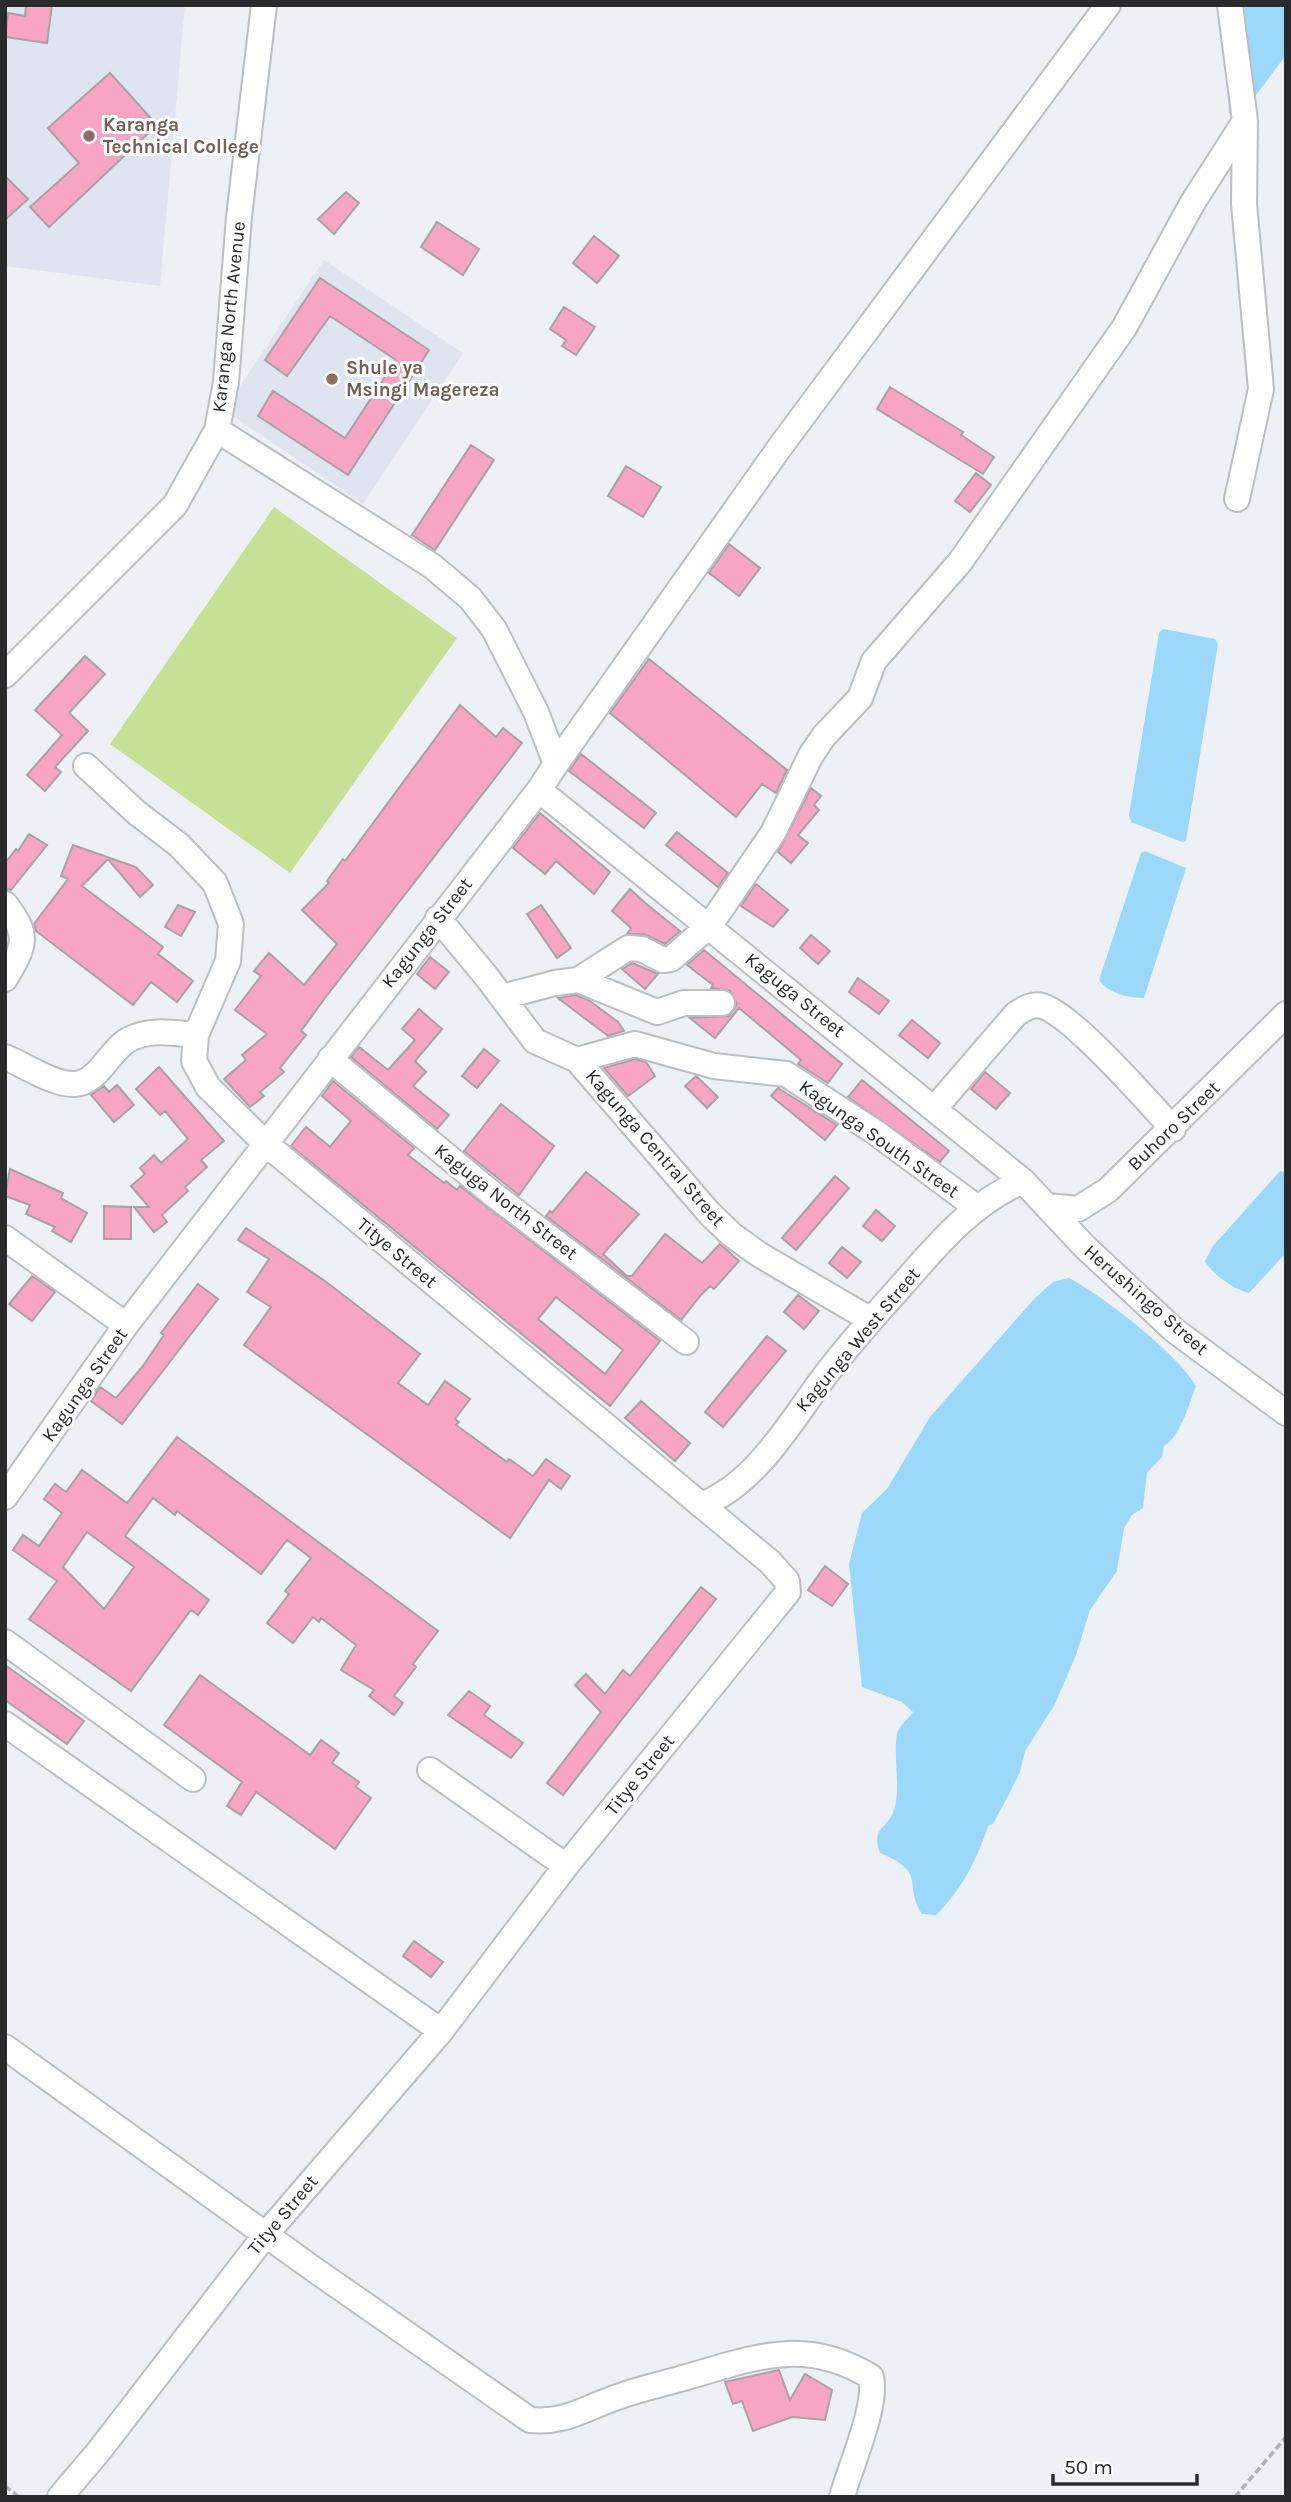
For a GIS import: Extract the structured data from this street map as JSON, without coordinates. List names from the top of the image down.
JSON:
{
  "streets": {
    "street": [
      "Karanga North Avenue",
      "Kagunga Street",
      "Kaguga Street",
      "Buhoro Street",
      "Kagunga South Street",
      "Kagunga Central Street",
      "Kaguga North Street",
      "Titye Street",
      "Herushingo Street",
      "Kagunga West Street"
    ]
  },
  "crossings": [
    ["Kagunga Street", "Kaguga Street"],
    ["Kagunga Street", "Kagunga Central Street"],
    ["Kagunga Street", "Kaguga North Street"],
    ["Kagunga Street", "Titye Street"],
    ["Kaguga Street", "Buhoro Street"],
    ["Kaguga Street", "Herushingo Street"],
    ["Kaguga Street", "Kagunga West Street"],
    ["Buhoro Street", "Herushingo Street"],
    ["Kagunga South Street", "Kagunga Central Street"],
    ["Kagunga South Street", "Kagunga West Street"],
    ["Kagunga Central Street", "Kagunga West Street"],
    ["Titye Street", "Kagunga West Street"]
  ],
  "places": ["Karanga Technical College", "Shule ya Msingi Magereza"],
  "scale_bar": "50 m"
}
